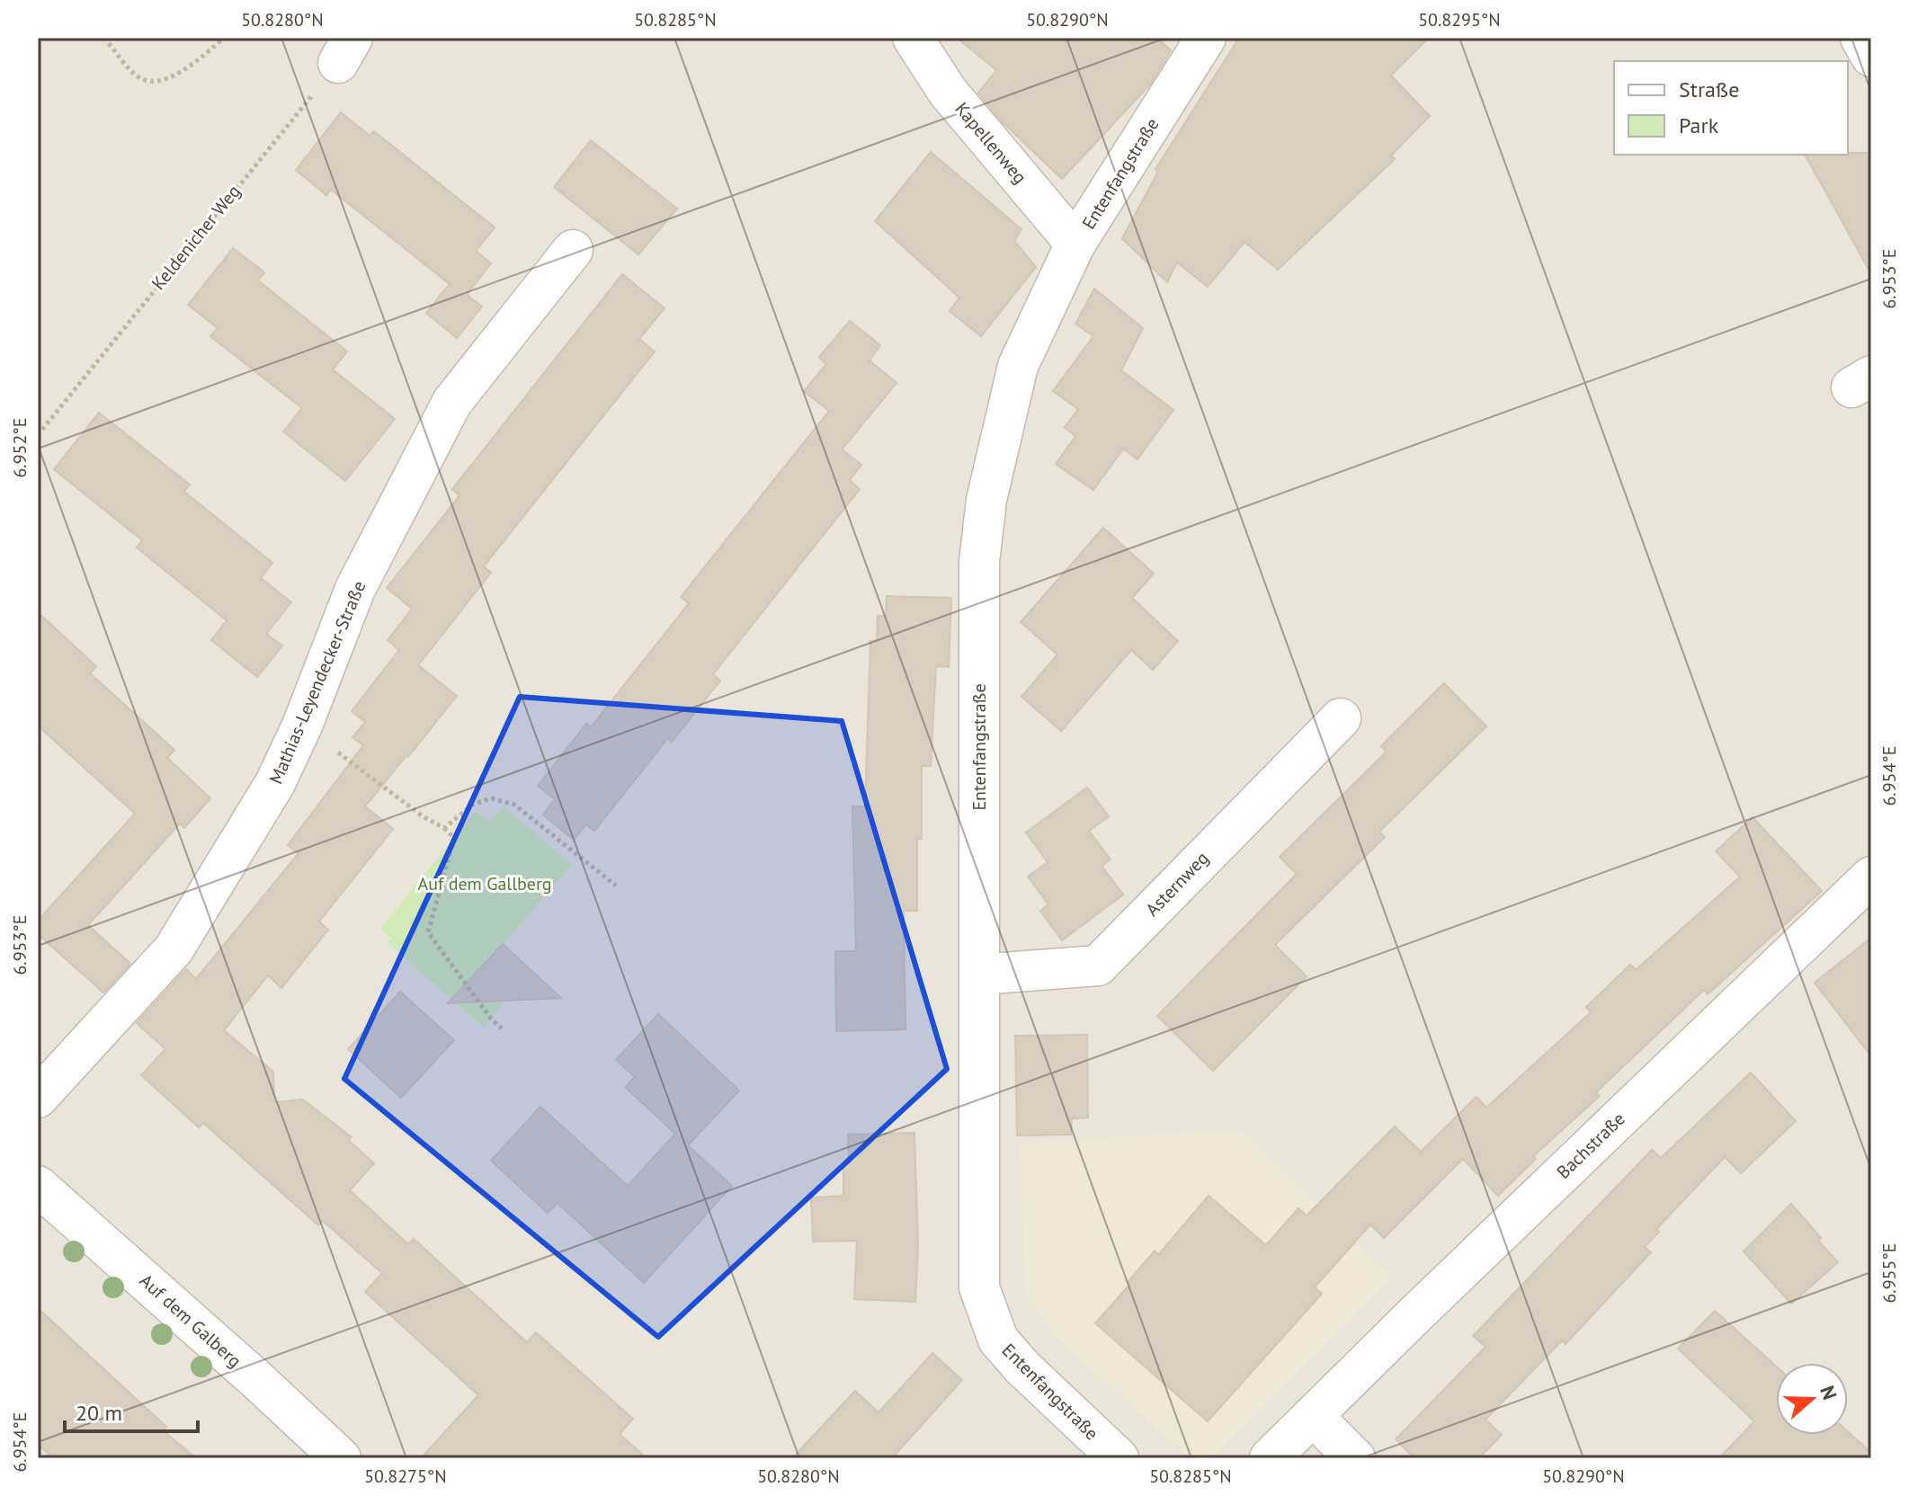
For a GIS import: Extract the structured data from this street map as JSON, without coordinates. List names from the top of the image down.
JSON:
{
  "streets": {
    "street": [
      "Kapellenweg",
      "Entenfangstraße",
      "Mathias-Leyendecker-Straße",
      "Asternweg",
      "Bachstraße",
      "Auf dem Galberg"
    ],
    "path": ["Keldenicher Weg"]
  },
  "crossings": [
    ["Kapellenweg", "Entenfangstraße"],
    ["Entenfangstraße", "Asternweg"]
  ],
  "parks": ["Auf dem Gallberg"],
  "legend": ["Straße", "Park"],
  "scale_bar": "20 m",
  "north": "right",
  "coordinates": [
    "50.8280°N",
    "50.8285°N",
    "50.8290°N",
    "50.8295°N",
    "6.953°E",
    "6.952°E",
    "6.954°E",
    "6.955°E",
    "50.8275°N"
  ]
}
